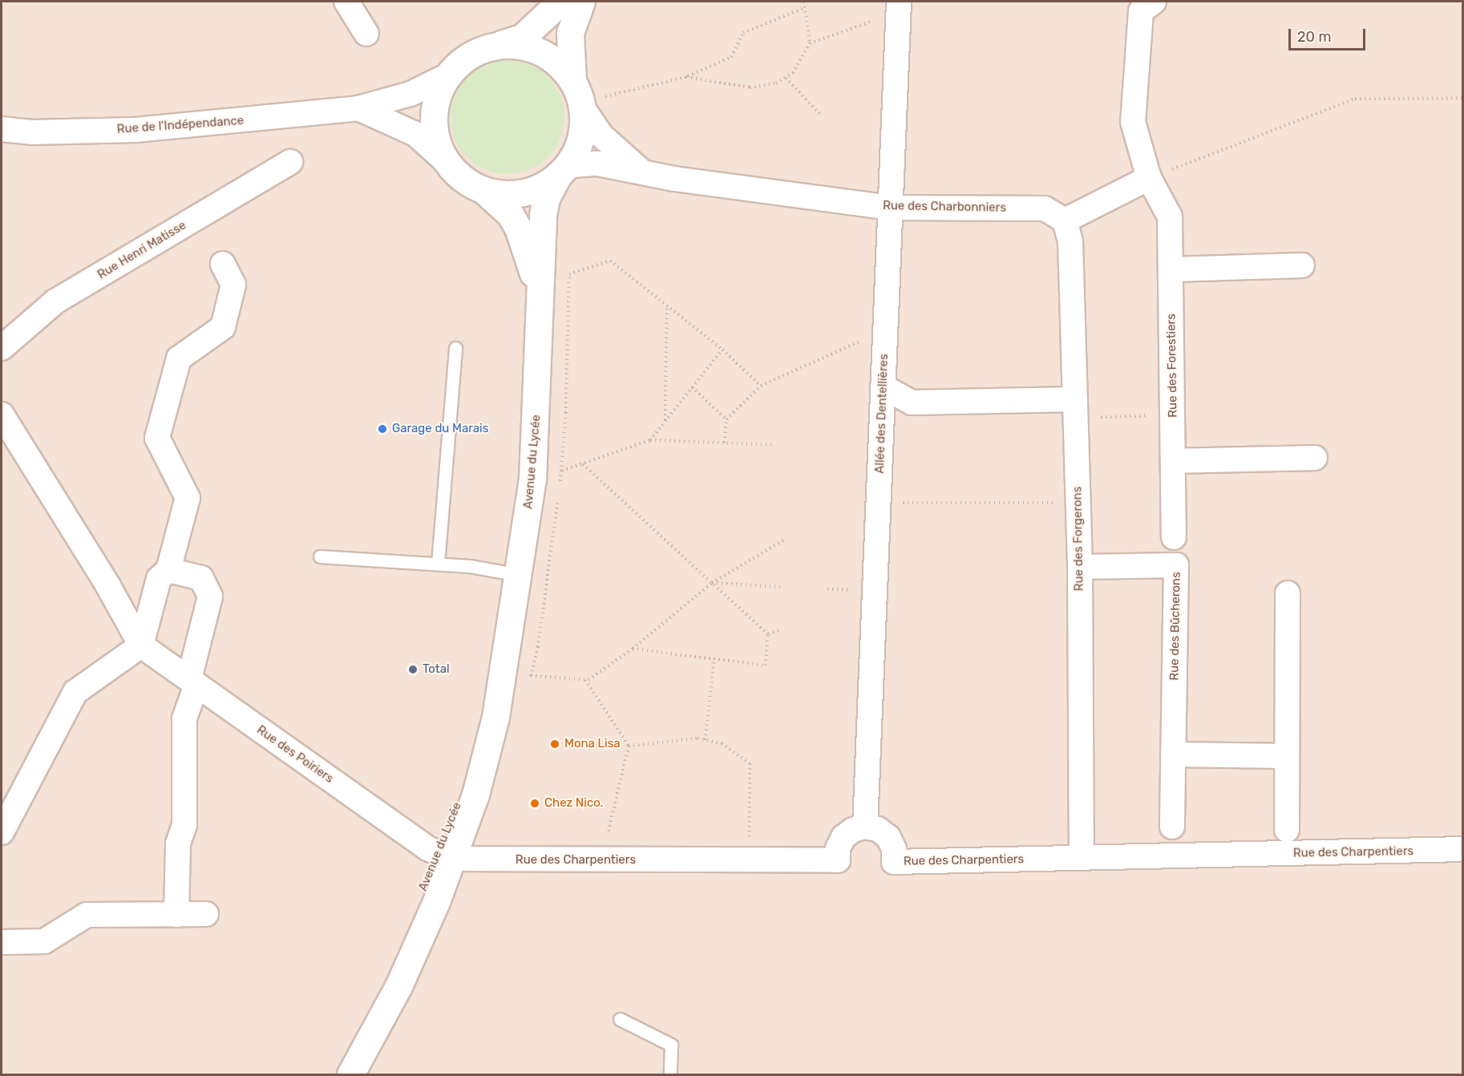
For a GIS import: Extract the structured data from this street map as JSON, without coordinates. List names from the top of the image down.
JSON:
{
  "streets": {
    "main road": ["Avenue du Lycée"],
    "street": [
      "Rue de l'Indépendance",
      "Rue des Charbonniers",
      "Rue Henri Matisse",
      "Rue des Forestiers",
      "Allée des Dentellières",
      "Rue des Forgerons",
      "Rue des Bûcherons",
      "Rue des Poiriers",
      "Rue des Charpentiers"
    ]
  },
  "crossings": [
    ["Rue de l'Indépendance", "Rue des Charbonniers"],
    ["Rue de l'Indépendance", "Avenue du Lycée"],
    ["Rue des Charbonniers", "Allée des Dentellières"],
    ["Rue des Charbonniers", "Avenue du Lycée"],
    ["Rue des Charbonniers", "Rue des Forgerons"],
    ["Allée des Dentellières", "Rue des Charpentiers"],
    ["Avenue du Lycée", "Rue des Poiriers"],
    ["Avenue du Lycée", "Rue des Charpentiers"],
    ["Rue des Forgerons", "Rue des Bûcherons"],
    ["Rue des Forgerons", "Rue des Charpentiers"],
    ["Rue des Poiriers", "Rue des Charpentiers"]
  ],
  "places": [
    "Garage du Marais",
    "Total",
    "Mona Lisa",
    "Chez Nico."
  ],
  "scale_bar": "20 m"
}
